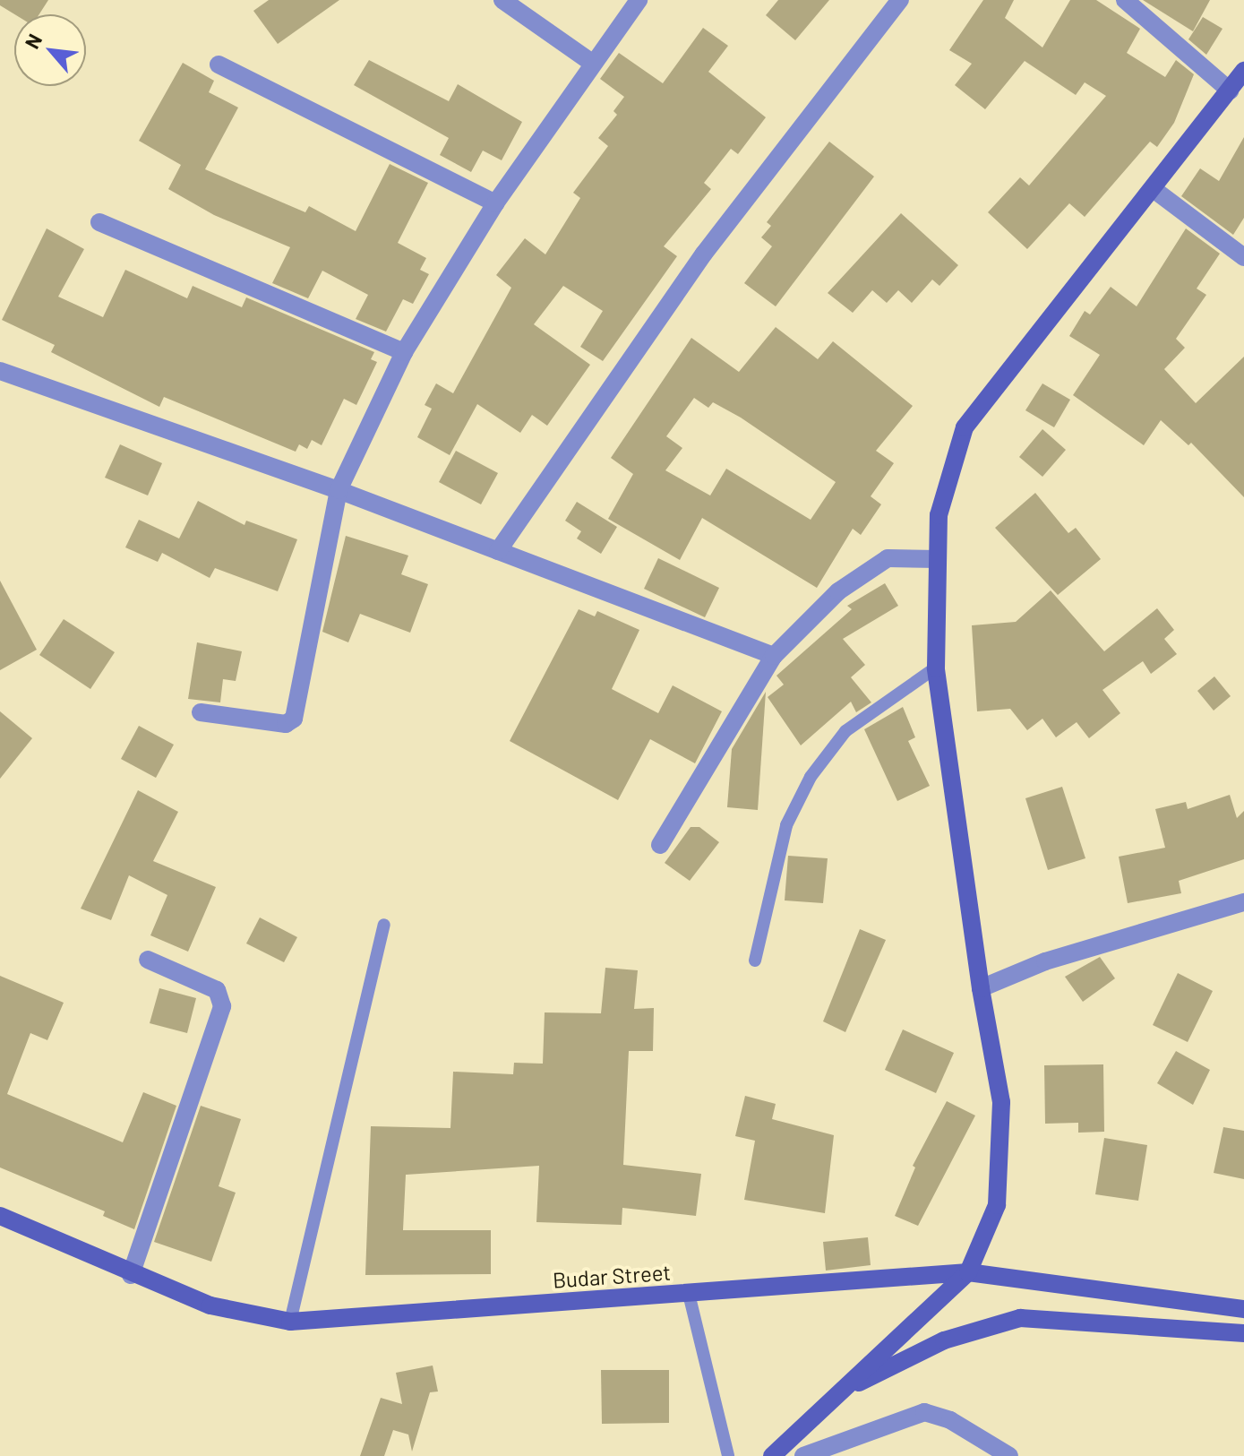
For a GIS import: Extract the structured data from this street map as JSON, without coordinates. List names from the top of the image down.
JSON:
{
  "streets": {
    "main road": ["Budar Street"]
  },
  "north": "top left"
}
